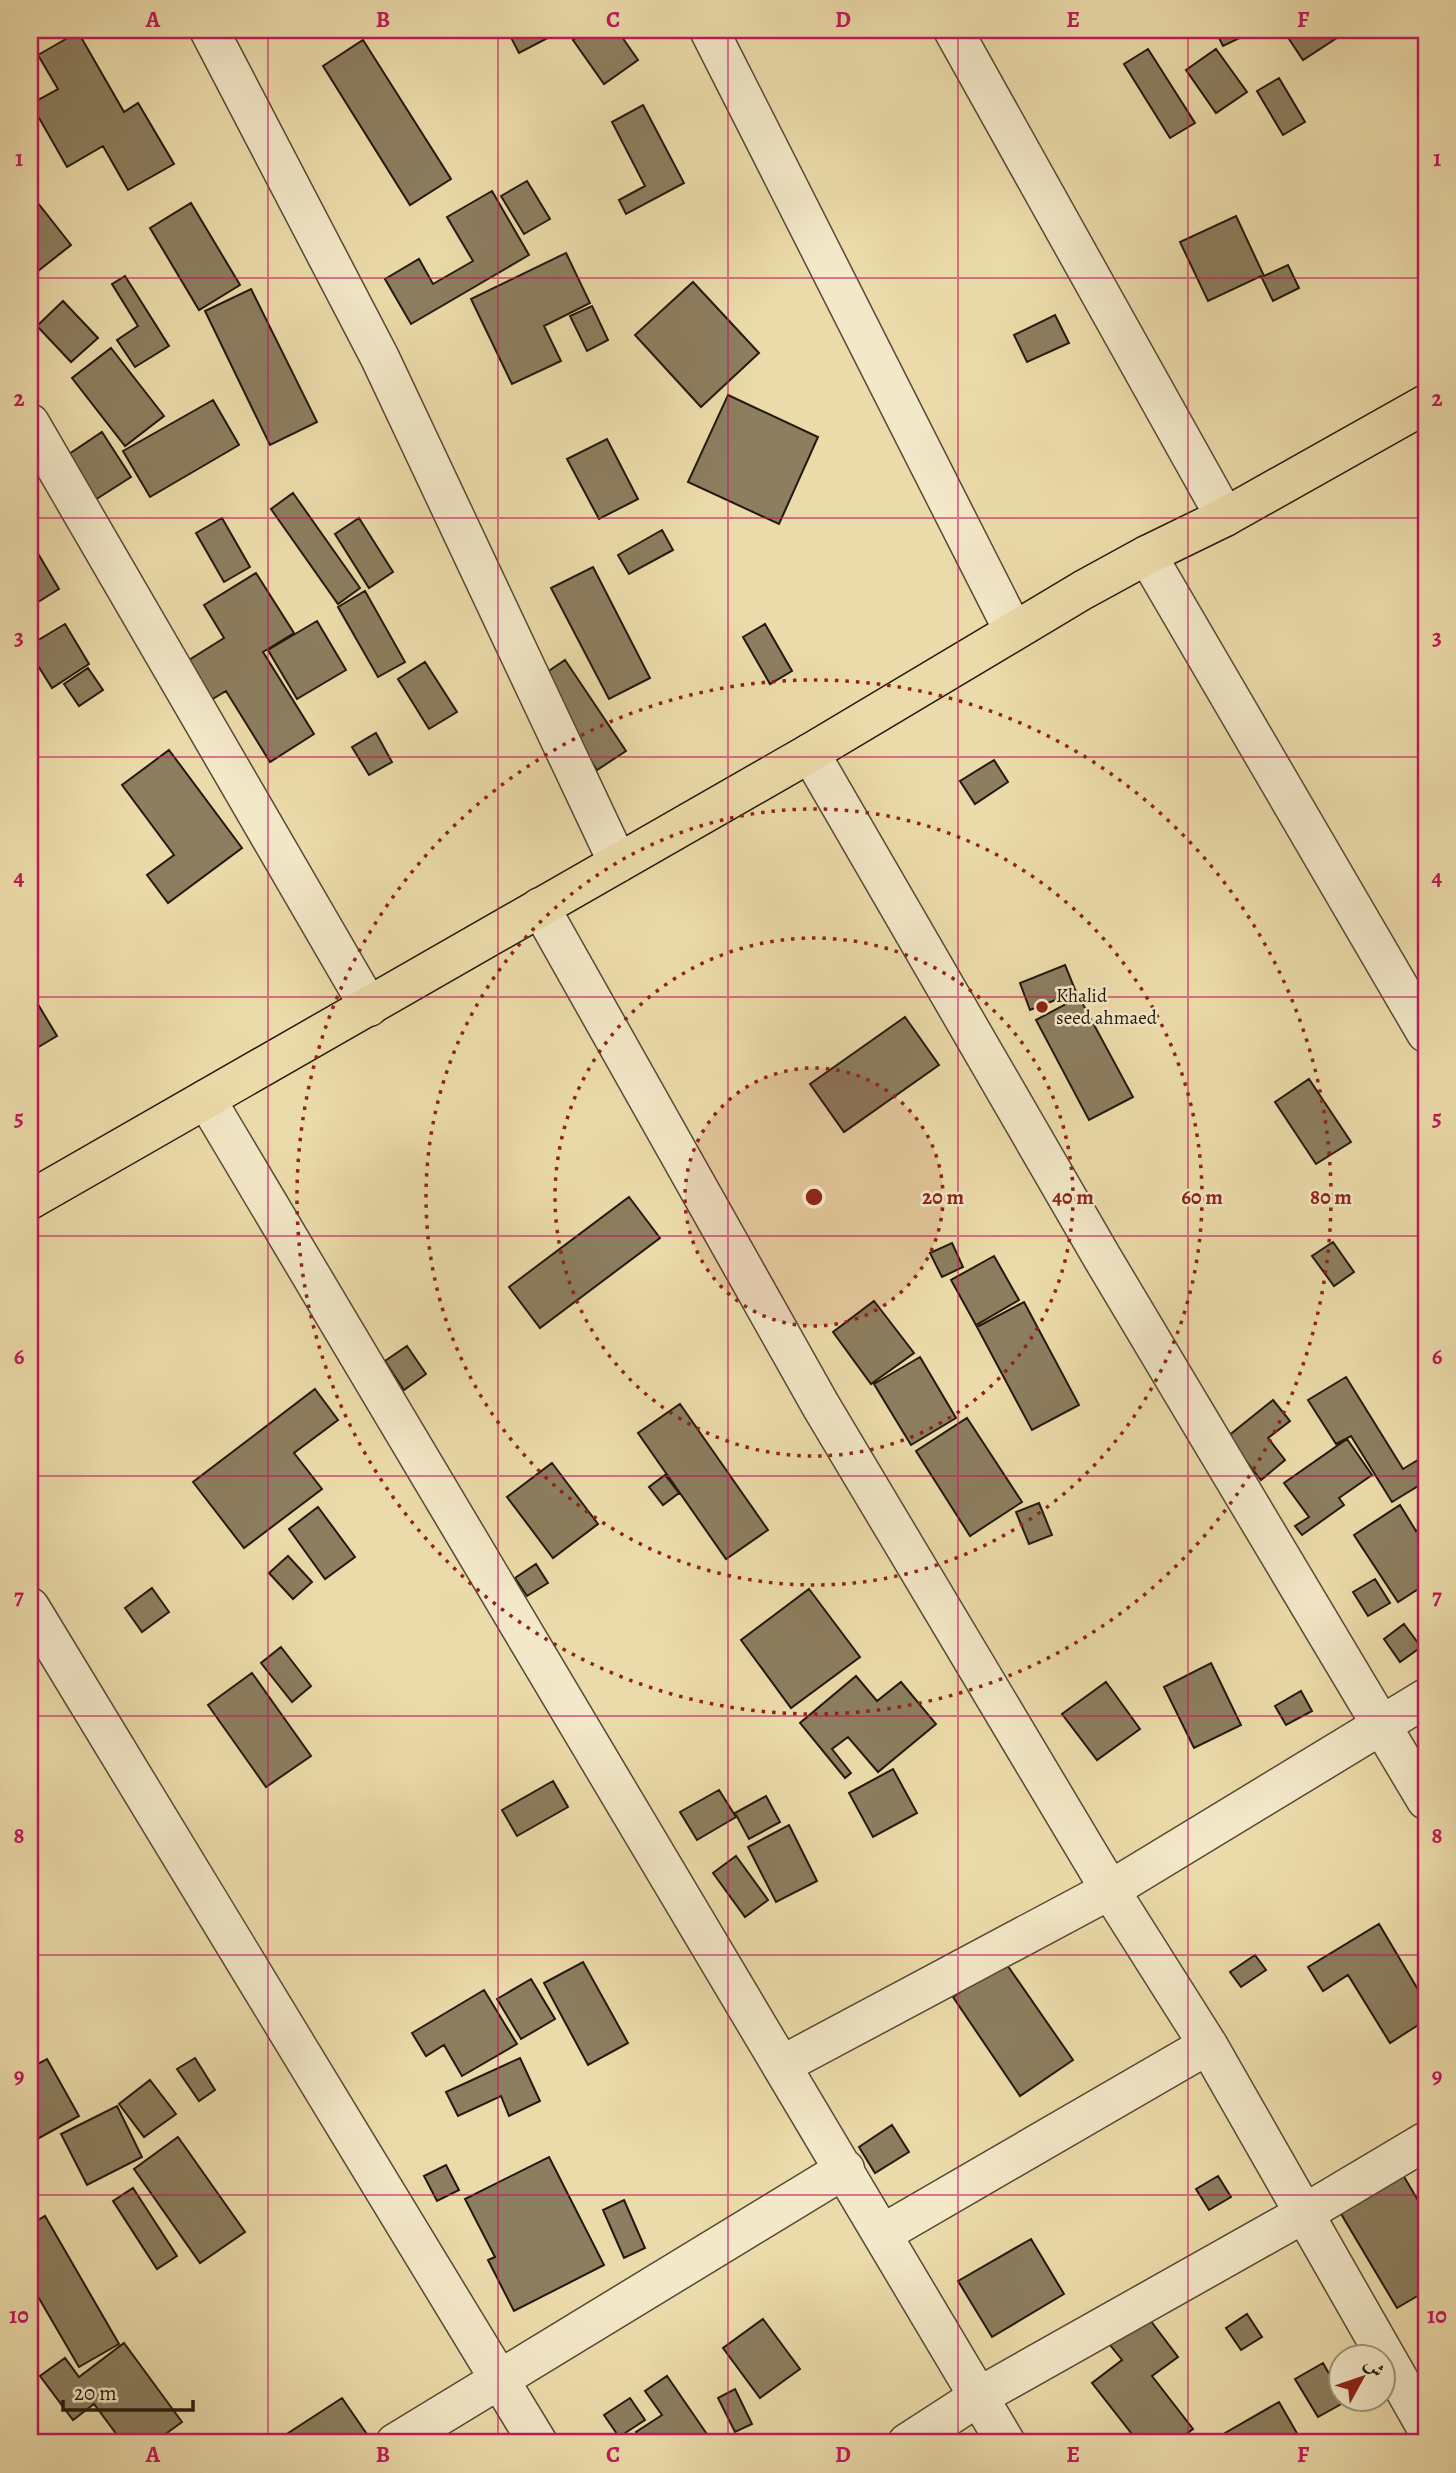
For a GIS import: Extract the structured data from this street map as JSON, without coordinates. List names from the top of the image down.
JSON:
{
  "places": ["Khalid seed ahmaed"],
  "scale_bar": "20 m",
  "north": "top right",
  "grid": {
    "columns": [
      "A",
      "B",
      "C",
      "D",
      "E",
      "F"
    ],
    "rows": [
      "1",
      "2",
      "3",
      "4",
      "5",
      "6",
      "7",
      "8",
      "9",
      "10"
    ]
  },
  "rings": [
    "20 m",
    "40 m",
    "60 m",
    "80 m"
  ]
}
